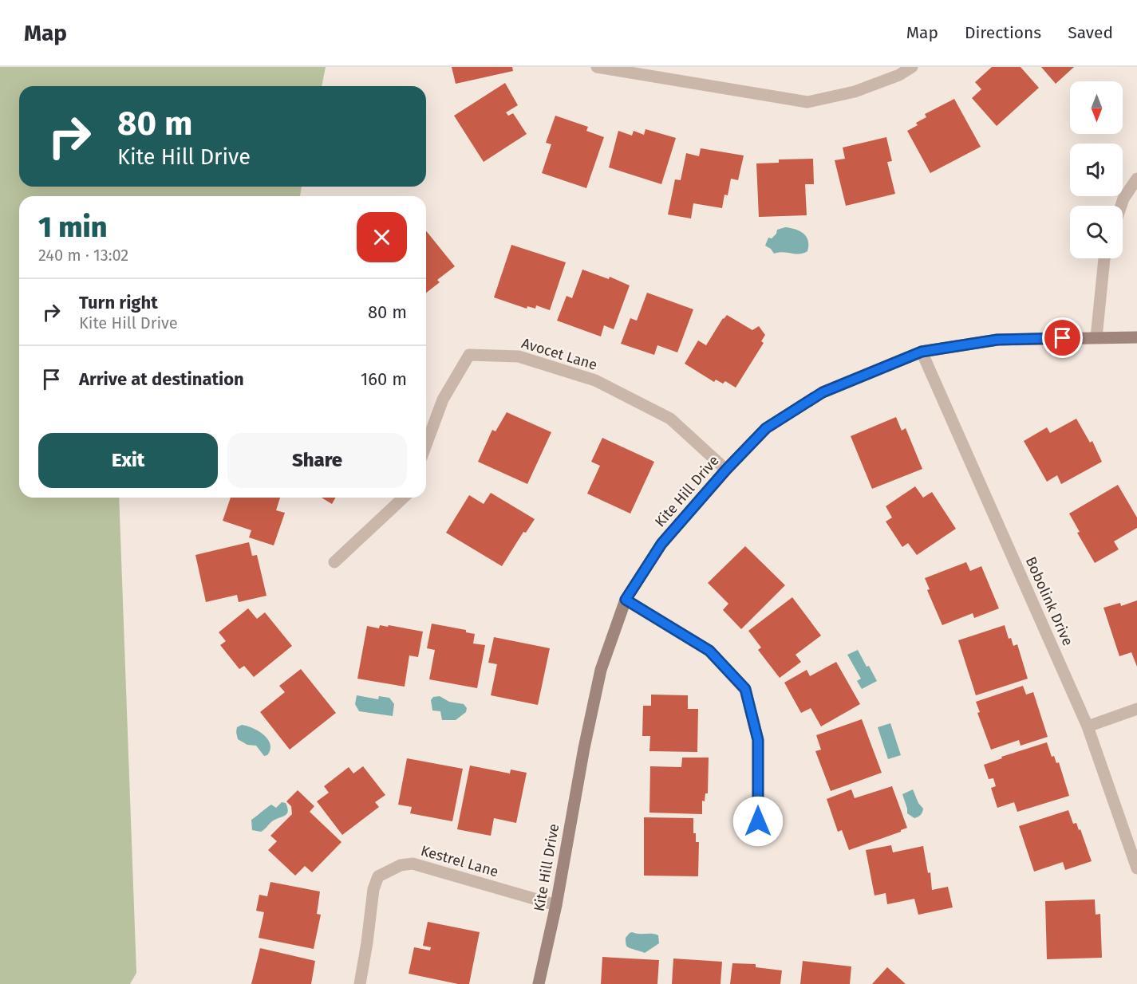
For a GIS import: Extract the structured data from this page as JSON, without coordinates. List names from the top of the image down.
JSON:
{
  "streets": {
    "street": [
      "Avocet Lane",
      "Kite Hill Drive",
      "Bobolink Drive",
      "Kestrel Lane"
    ]
  },
  "crossings": [
    ["Avocet Lane", "Kite Hill Drive"],
    ["Kite Hill Drive", "Bobolink Drive"],
    ["Kite Hill Drive", "Kestrel Lane"]
  ],
  "north": "bottom",
  "page": {
    "header": "Map",
    "nav": ["Map", "Directions", "Saved"],
    "turn": ["80 m", "Kite Hill Drive"],
    "heading": ["1 min", "240 m · 13:02"],
    "list": [
      {
        "name": "Turn right",
        "note": "Kite Hill Drive",
        "value": "80 m"
      },
      {
        "name": "Arrive at destination",
        "value": "160 m"
      }
    ],
    "buttons": ["Exit", "Share"]
  }
}
